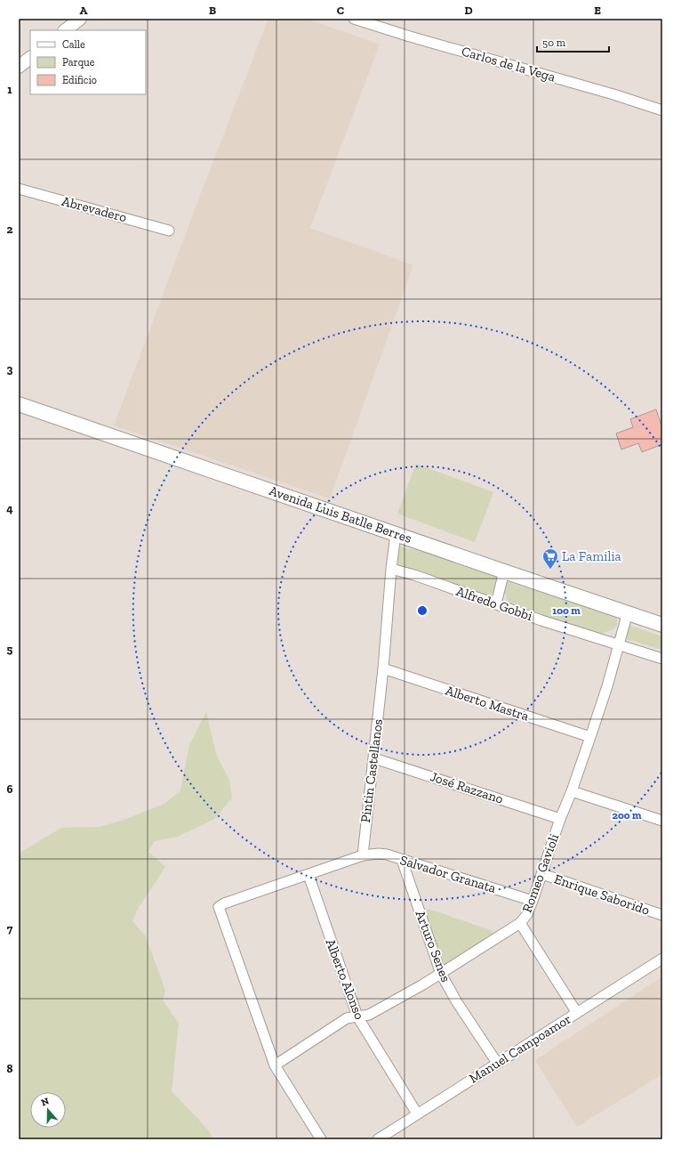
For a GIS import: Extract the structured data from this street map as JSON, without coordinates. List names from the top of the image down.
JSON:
{
  "streets": {
    "main road": ["Avenida Luis Batlle Berres"],
    "street": [
      "Carlos de la Vega",
      "Abrevadero",
      "Alfredo Gobbi",
      "Alberto Mastra",
      "Pintin Castellanos",
      "José Razzano",
      "Romeo Gavioli",
      "Salvador Granata",
      "Enrique Saborido",
      "Arturo Senes",
      "Alberto Alonso",
      "Manuel Campoamor"
    ]
  },
  "crossings": [
    ["Avenida Luis Batlle Berres", "Pintin Castellanos"],
    ["Avenida Luis Batlle Berres", "Romeo Gavioli"],
    ["Alfredo Gobbi", "Pintin Castellanos"],
    ["Alfredo Gobbi", "Romeo Gavioli"],
    ["Alberto Mastra", "Pintin Castellanos"],
    ["Alberto Mastra", "Romeo Gavioli"],
    ["Pintin Castellanos", "José Razzano"],
    ["Pintin Castellanos", "Salvador Granata"],
    ["José Razzano", "Romeo Gavioli"],
    ["Romeo Gavioli", "Salvador Granata"],
    ["Romeo Gavioli", "Enrique Saborido"],
    ["Romeo Gavioli", "Arturo Senes"],
    ["Romeo Gavioli", "Alberto Alonso"],
    ["Salvador Granata", "Arturo Senes"],
    ["Arturo Senes", "Manuel Campoamor"],
    ["Alberto Alonso", "Manuel Campoamor"]
  ],
  "places": {
    "supermarket": ["La Familia"]
  },
  "legend": ["Calle", "Parque", "Edificio"],
  "scale_bar": "50 m",
  "north": "top",
  "grid": {
    "columns": [
      "A",
      "B",
      "C",
      "D",
      "E"
    ],
    "rows": [
      "1",
      "2",
      "3",
      "4",
      "5",
      "6",
      "7",
      "8"
    ]
  },
  "rings": ["100 m", "200 m"]
}
